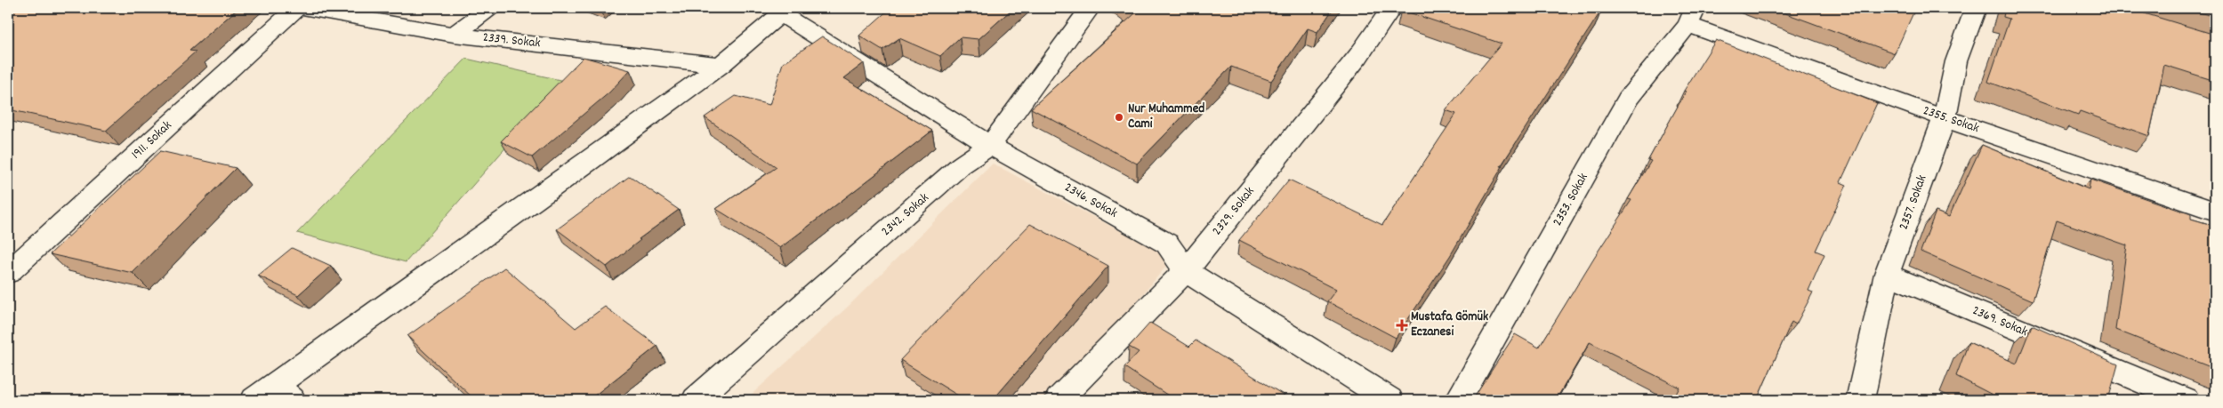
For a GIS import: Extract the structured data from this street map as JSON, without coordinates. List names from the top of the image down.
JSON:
{
  "streets": {
    "street": [
      "2339. Sokak",
      "2355. Sokak",
      "1911. Sokak",
      "2353. Sokak",
      "2346. Sokak",
      "2357. Sokak",
      "2329. Sokak",
      "2342. Sokak",
      "2369. Sokak"
    ]
  },
  "crossings": [
    ["2355. Sokak", "2353. Sokak"],
    ["2355. Sokak", "2357. Sokak"],
    ["2346. Sokak", "2329. Sokak"],
    ["2346. Sokak", "2342. Sokak"],
    ["2357. Sokak", "2369. Sokak"]
  ],
  "places": {
    "other": ["Nur Muhammed Cami"],
    "health": ["Mustafa Gömük Eczanesi"]
  }
}
